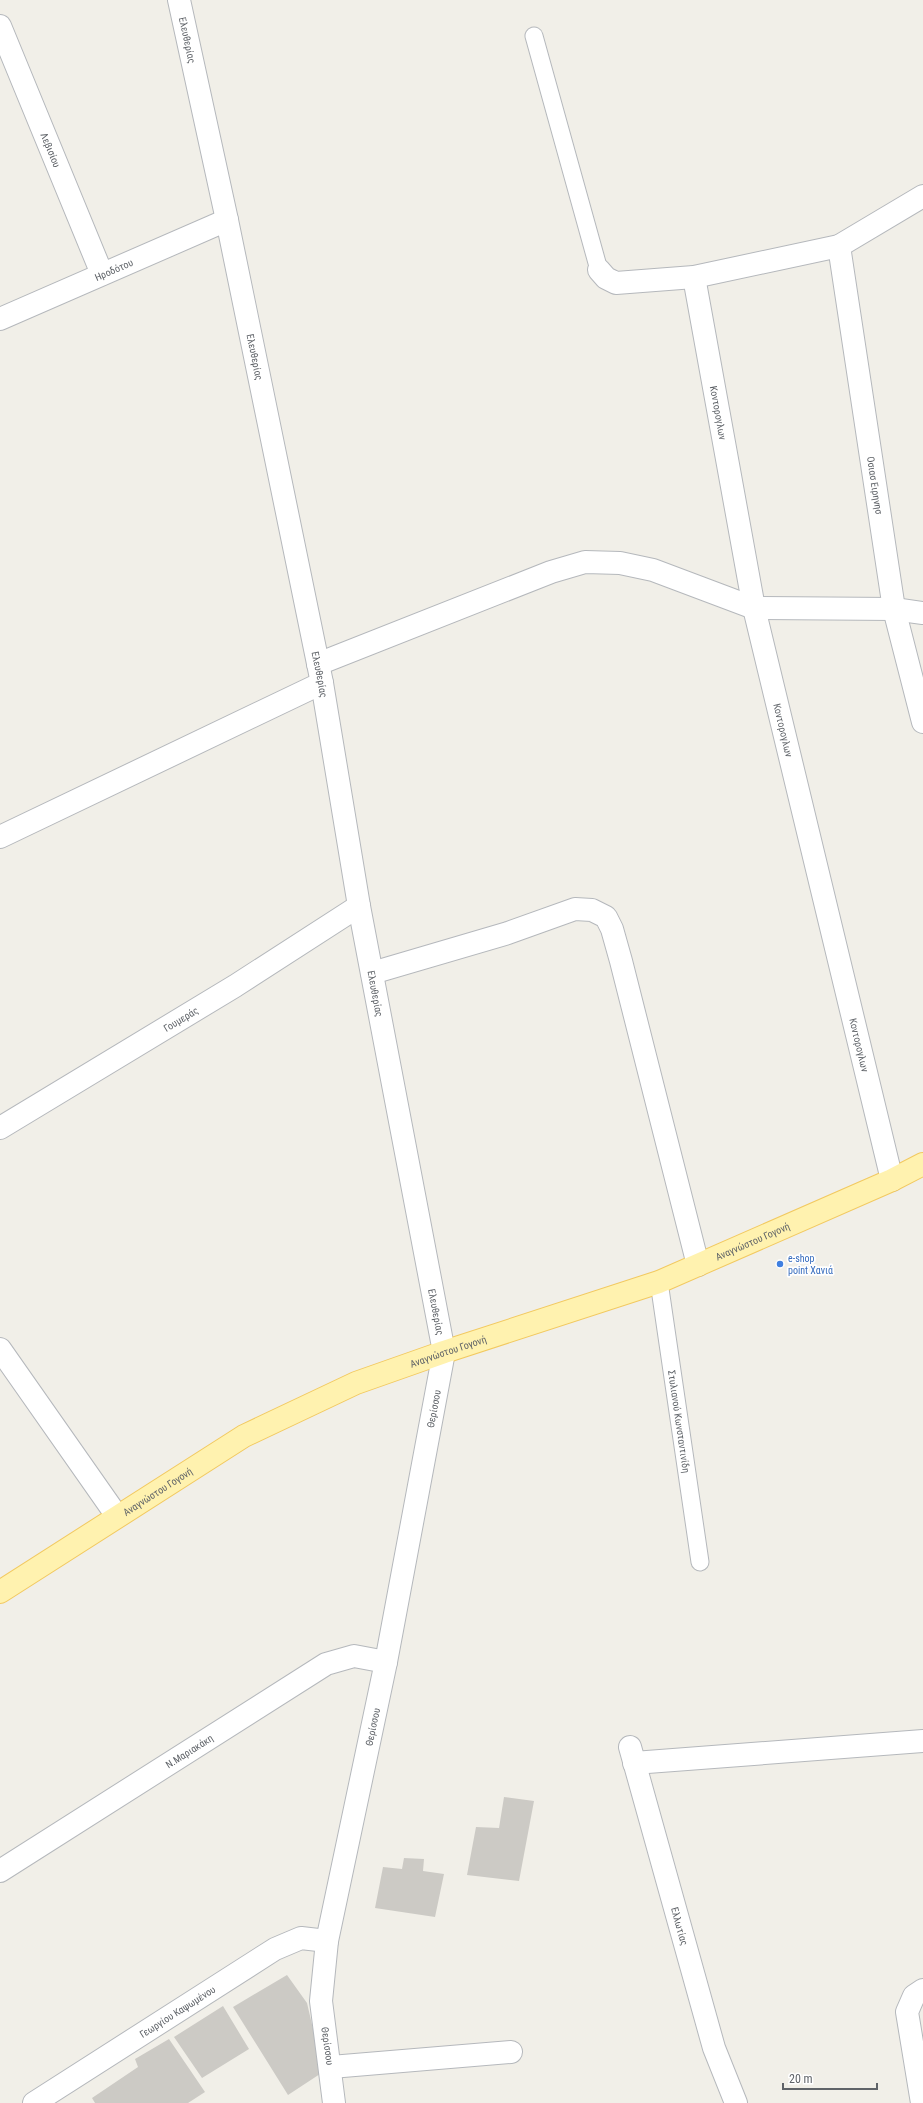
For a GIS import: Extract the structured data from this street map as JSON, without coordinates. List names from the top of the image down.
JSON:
{
  "streets": {
    "main road": ["Αναγνώστου Γογονή"],
    "street": [
      "Ελευθερίας",
      "Λεβισίου",
      "Ηροδότου",
      "Κοντορογλων",
      "Οσιασ Ειρηνησ",
      "Γουμεράς",
      "Θερίσσου",
      "Ν.Μαριακάκη",
      "Ελλωτίας",
      "Γεωργίου Καψωμένου"
    ],
    "lane": ["Στυλιανού Κωνσταντινίδη"]
  },
  "crossings": [
    ["Ελευθερίας", "Ηροδότου"],
    ["Ελευθερίας", "Γουμεράς"],
    ["Ελευθερίας", "Αναγνώστου Γογονή"],
    ["Ελευθερίας", "Θερίσσου"],
    ["Λεβισίου", "Ηροδότου"],
    ["Κοντορογλων", "Αναγνώστου Γογονή"],
    ["Αναγνώστου Γογονή", "Θερίσσου"],
    ["Αναγνώστου Γογονή", "Στυλιανού Κωνσταντινίδη"],
    ["Θερίσσου", "Ν.Μαριακάκη"],
    ["Θερίσσου", "Γεωργίου Καψωμένου"]
  ],
  "places": ["e-shop point Χανιά"],
  "scale_bar": "20 m"
}
